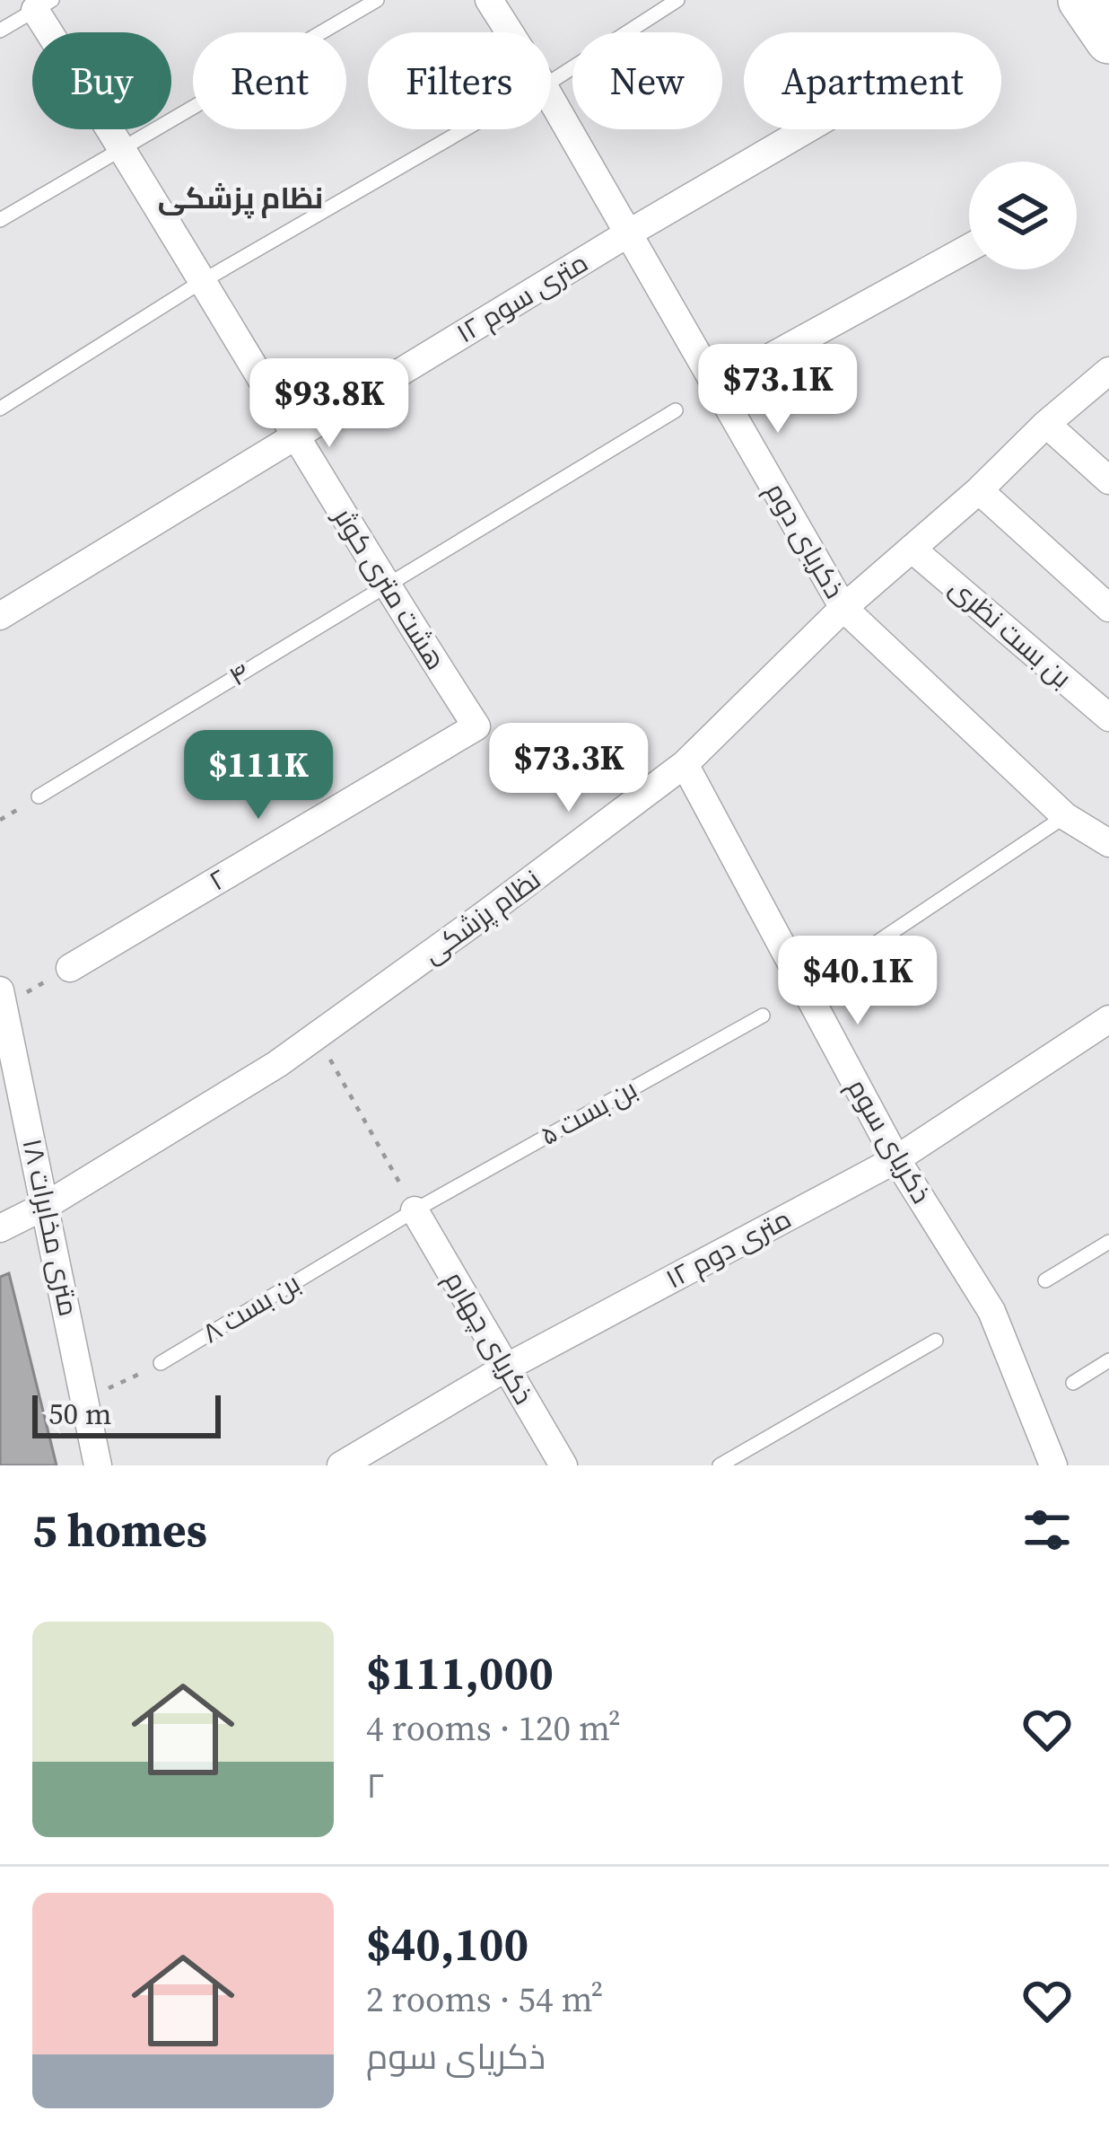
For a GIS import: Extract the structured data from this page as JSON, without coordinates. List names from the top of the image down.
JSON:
{
  "streets": {
    "street": [
      "۱۲ متری سوم",
      "ذکریای دوم",
      "هشت متری کوثر",
      "بن بست نظری",
      "۲",
      "نظام پزشکی",
      "ذکریای سوم",
      "۱۸ متری مخابرات",
      "۱۲ متری دوم",
      "ذکریای چهارم"
    ],
    "lane": ["۴", "بن بست ۵", "بن بست ۸"]
  },
  "crossings": [
    ["۱۲ متری سوم", "ذکریای دوم"],
    ["۱۲ متری سوم", "هشت متری کوثر"],
    ["ذکریای دوم", "نظام پزشکی"],
    ["هشت متری کوثر", "۴"],
    ["هشت متری کوثر", "۲"],
    ["بن بست نظری", "نظام پزشکی"],
    ["نظام پزشکی", "ذکریای سوم"],
    ["نظام پزشکی", "۱۸ متری مخابرات"],
    ["بن بست ۵", "بن بست ۸"],
    ["بن بست ۵", "ذکریای چهارم"],
    ["ذکریای سوم", "۱۲ متری دوم"],
    ["۱۲ متری دوم", "ذکریای چهارم"],
    ["بن بست ۸", "ذکریای چهارم"]
  ],
  "districts": ["نظام پزشکی"],
  "scale_bar": "50 m",
  "page": {
    "chip": [
      "Buy",
      "Rent",
      "Filters",
      "New",
      "Apartment"
    ],
    "price": [
      "$73.1K",
      "$93.8K",
      "$73.3K",
      "$111K",
      "$40.1K"
    ],
    "scale": "50 m",
    "heading": "5 homes",
    "list": [
      {
        "name": "$111,000",
        "note": "4 rooms · 120 m² · ۲"
      },
      {
        "name": "$40,100",
        "note": "2 rooms · 54 m² · ذکریای سوم"
      }
    ]
  }
}
